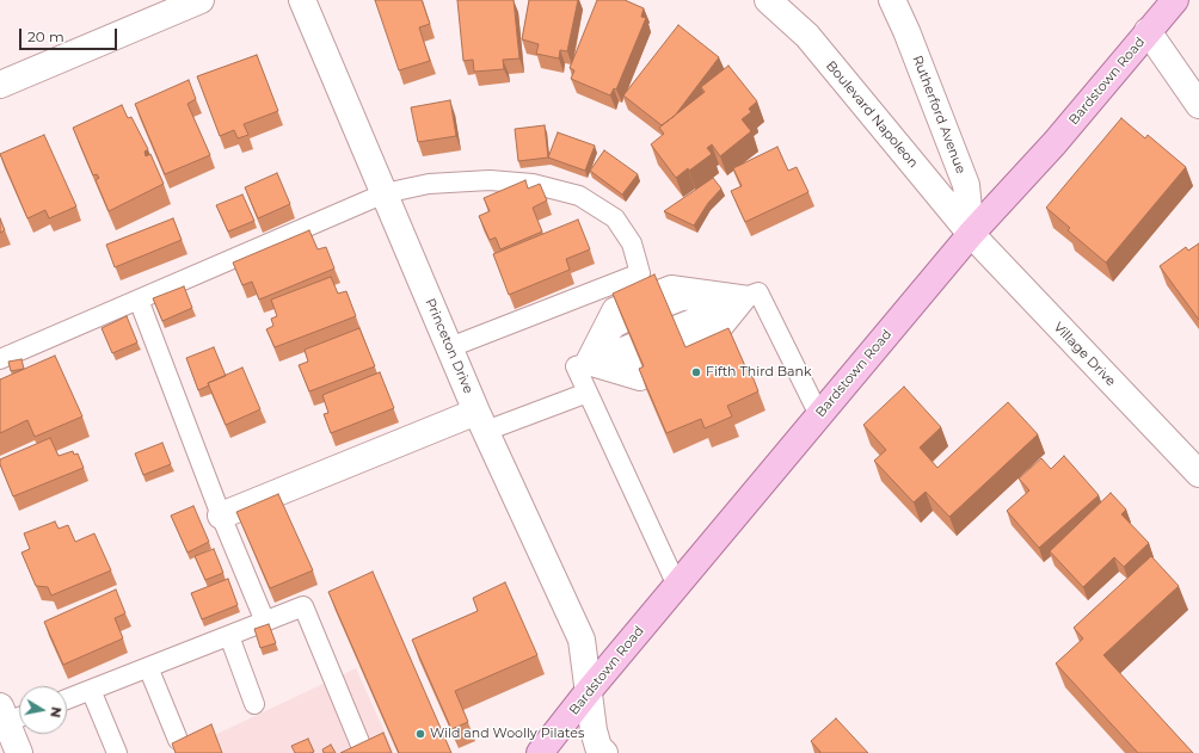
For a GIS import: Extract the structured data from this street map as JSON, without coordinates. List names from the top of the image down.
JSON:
{
  "streets": {
    "main road": ["Bardstown Road"],
    "street": [
      "Boulevard Napoleon",
      "Rutherford Avenue",
      "Princeton Drive",
      "Village Drive"
    ]
  },
  "crossings": [
    ["Bardstown Road", "Boulevard Napoleon"],
    ["Bardstown Road", "Rutherford Avenue"],
    ["Bardstown Road", "Princeton Drive"],
    ["Bardstown Road", "Village Drive"],
    ["Boulevard Napoleon", "Rutherford Avenue"],
    ["Boulevard Napoleon", "Village Drive"],
    ["Rutherford Avenue", "Village Drive"]
  ],
  "places": ["Fifth Third Bank", "Wild and Woolly Pilates"],
  "scale_bar": "20 m",
  "north": "right"
}
